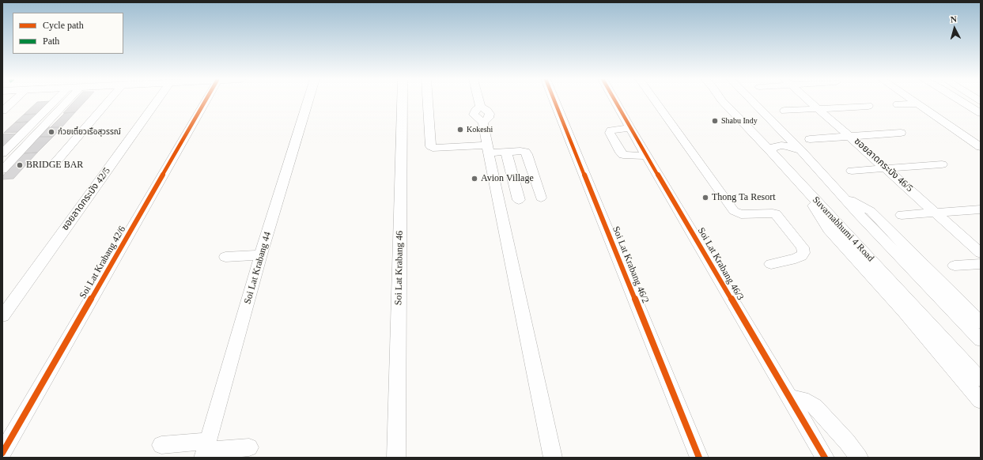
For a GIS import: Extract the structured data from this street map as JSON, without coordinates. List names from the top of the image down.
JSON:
{
  "streets": {
    "street": [
      "ซอยลาดกระบัง 46/5",
      "ซอยลาดกระบัง 42/5",
      "Suvarnabhumi 4 Road",
      "Soi Lat Krabang 42/6",
      "Soi Lat Krabang 46/3",
      "Soi Lat Krabang 46/2",
      "Soi Lat Krabang 44",
      "Soi Lat Krabang 46"
    ]
  },
  "places": [
    "Shabu Indy",
    "Kokeshi",
    "ก๋วยเตี๋ยวเรือสุวรรณ์",
    "BRIDGE BAR",
    "Avion Village",
    "Thong Ta Resort"
  ],
  "legend": ["Cycle path", "Path"],
  "north": "top"
}
